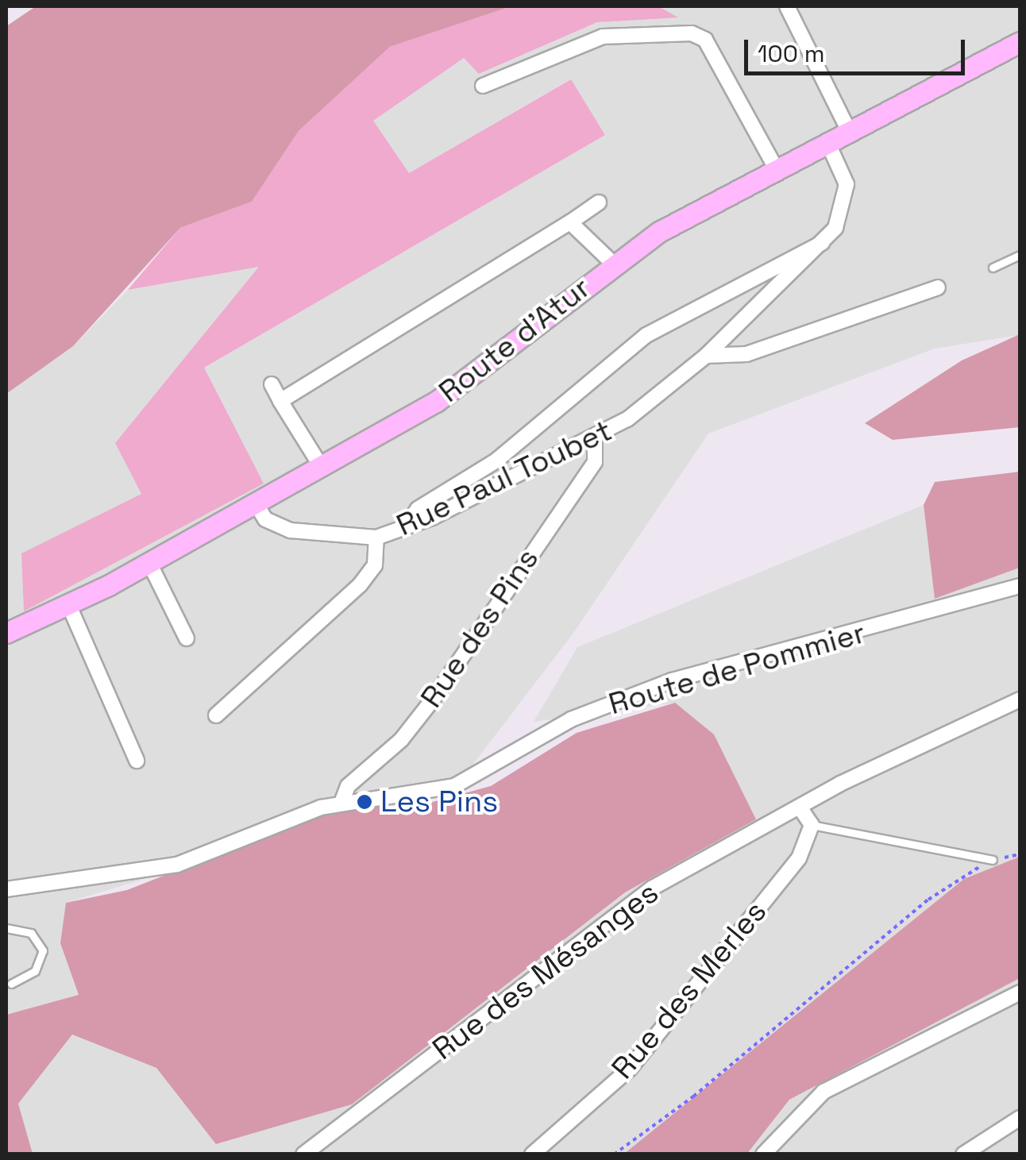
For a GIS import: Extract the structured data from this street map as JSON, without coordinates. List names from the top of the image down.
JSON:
{
  "streets": {
    "main road": ["Route d'Atur"],
    "street": [
      "Rue Paul Toubet",
      "Rue des Pins",
      "Route de Pommier",
      "Rue des Mésanges",
      "Rue des Merles"
    ]
  },
  "crossings": [
    ["Route d'Atur", "Rue Paul Toubet"],
    ["Rue Paul Toubet", "Rue des Pins"],
    ["Rue des Pins", "Route de Pommier"]
  ],
  "places": ["Les Pins"],
  "scale_bar": "100 m"
}
